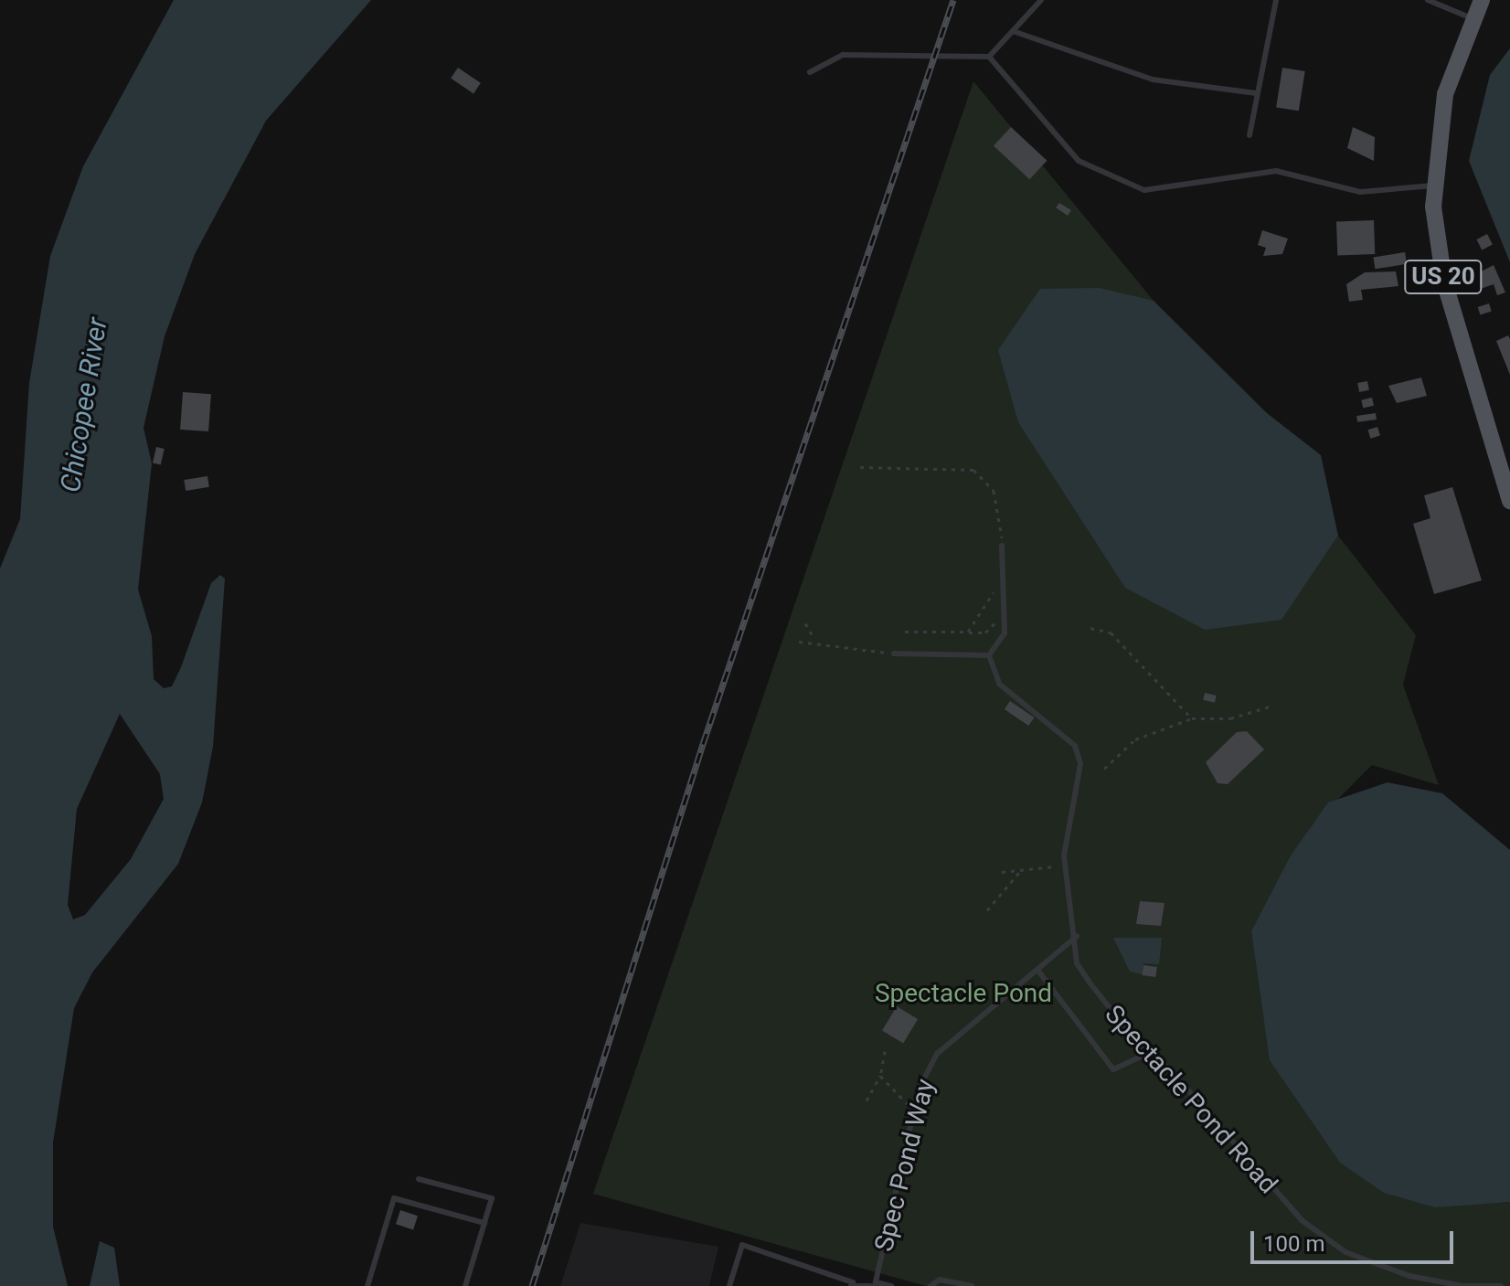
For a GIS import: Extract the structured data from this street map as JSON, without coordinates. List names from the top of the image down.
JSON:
{
  "streets": {
    "main road": ["US 20"],
    "lane": ["Spectacle Pond Road", "Spec Pond Way"]
  },
  "crossings": [
    ["Spectacle Pond Road", "Spec Pond Way"]
  ],
  "water": ["Chicopee River"],
  "parks": ["Spectacle Pond"],
  "scale_bar": "100 m"
}
